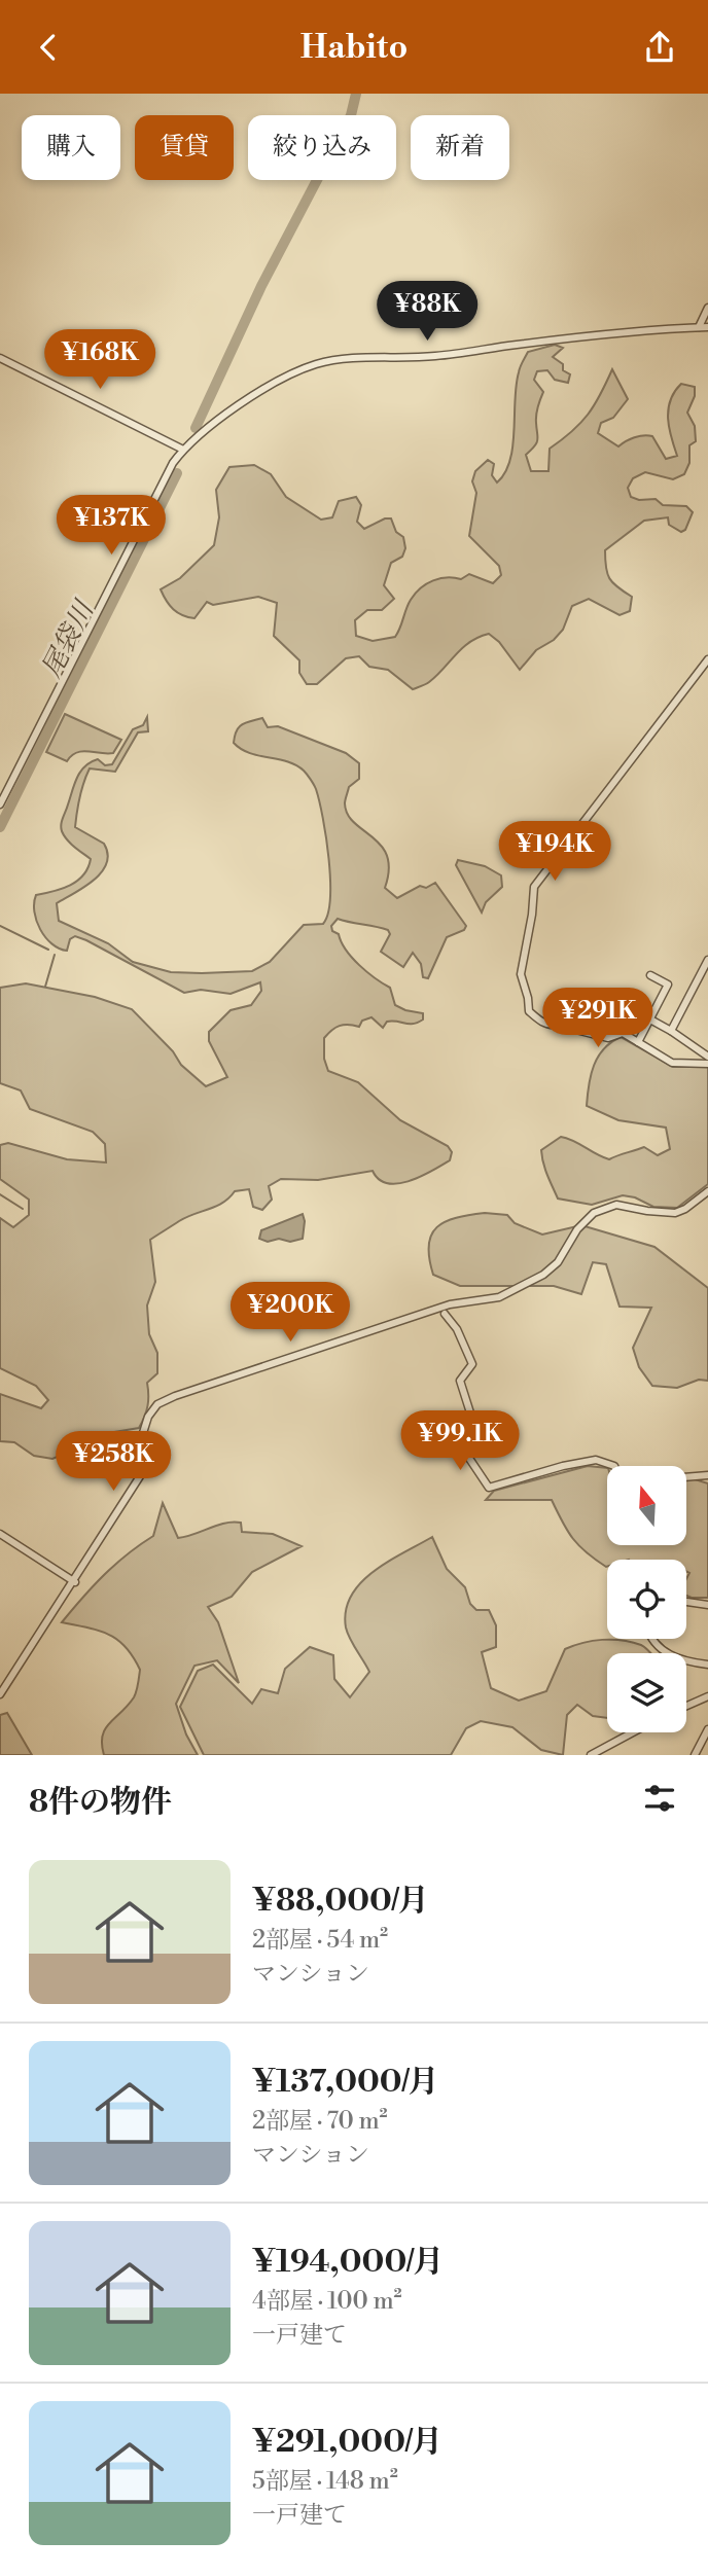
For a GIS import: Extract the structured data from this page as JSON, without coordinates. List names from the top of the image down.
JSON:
{
  "water": ["尾袋川"],
  "north": "top",
  "page": {
    "header": "Habito",
    "chip": [
      "購入",
      "賃貸",
      "絞り込み",
      "新着"
    ],
    "price": [
      "¥88K",
      "¥168K",
      "¥137K",
      "¥194K",
      "¥291K",
      "¥200K",
      "¥99.1K",
      "¥258K"
    ],
    "heading": "8件の物件",
    "list": [
      {
        "name": "¥88,000/月",
        "note": "2部屋 · 54 m² · マンション"
      },
      {
        "name": "¥137,000/月",
        "note": "2部屋 · 70 m² · マンション"
      },
      {
        "name": "¥194,000/月",
        "note": "4部屋 · 100 m² · 一戸建て"
      },
      {
        "name": "¥291,000/月",
        "note": "5部屋 · 148 m² · 一戸建て"
      }
    ]
  }
}
